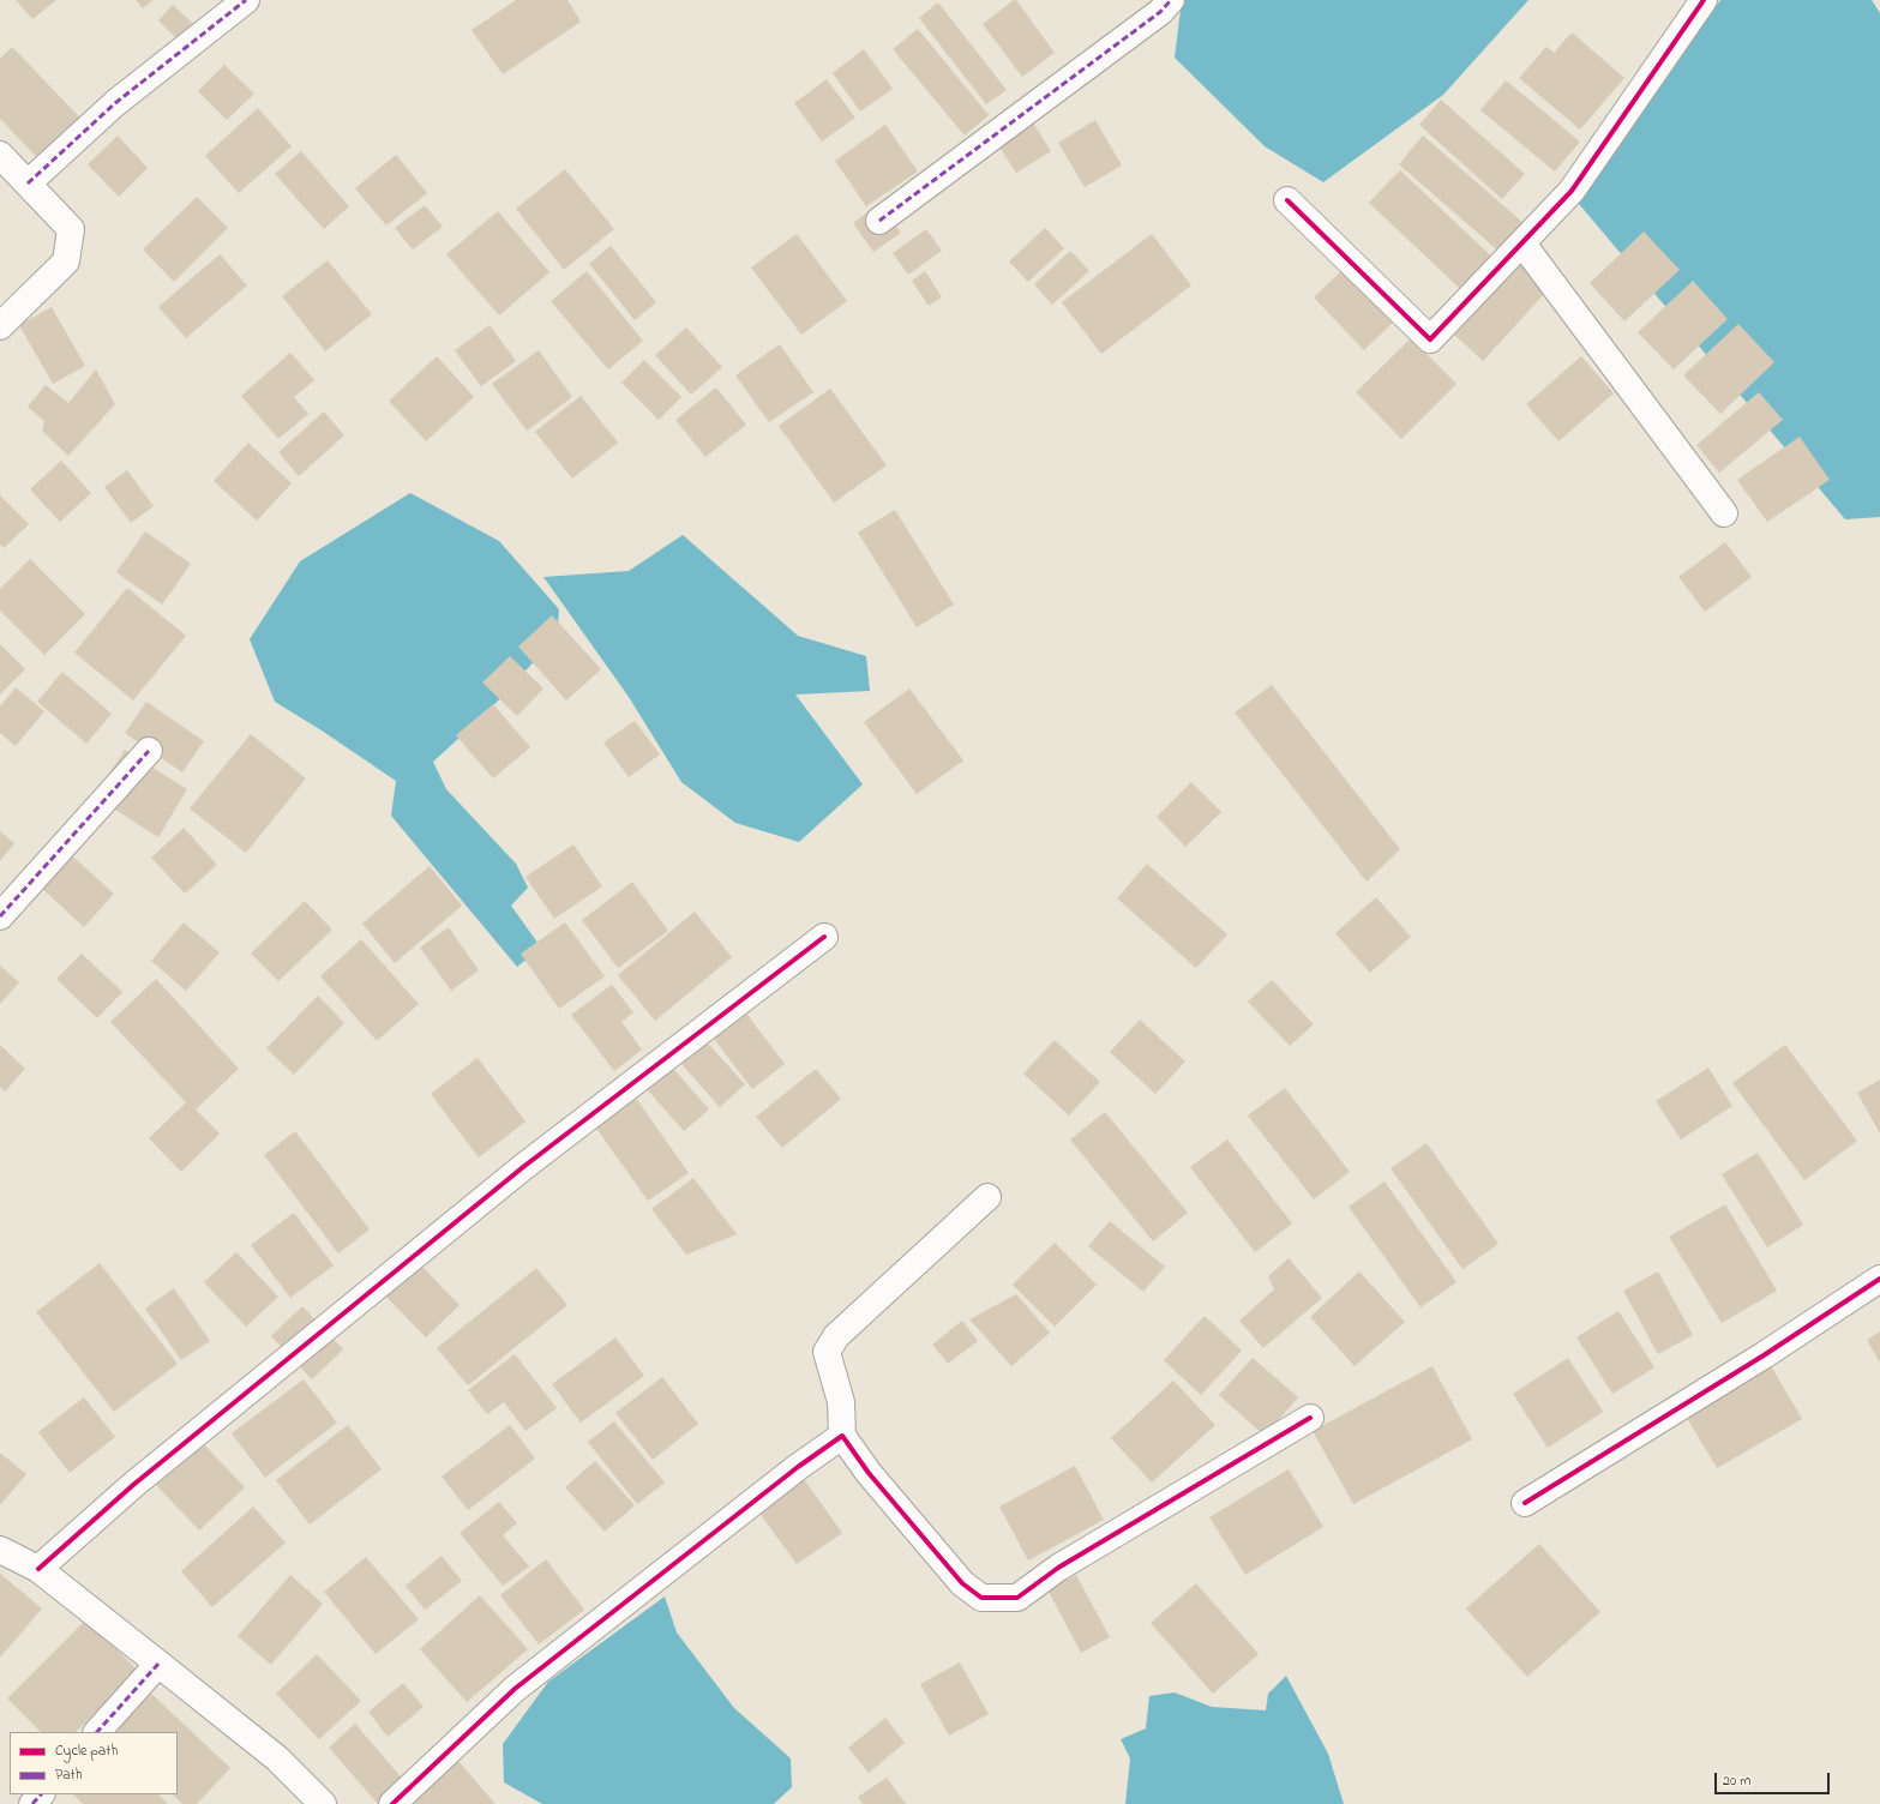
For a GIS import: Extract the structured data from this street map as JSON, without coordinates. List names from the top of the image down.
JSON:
{
  "legend": ["Cycle path", "Path"],
  "scale_bar": "20 m"
}
